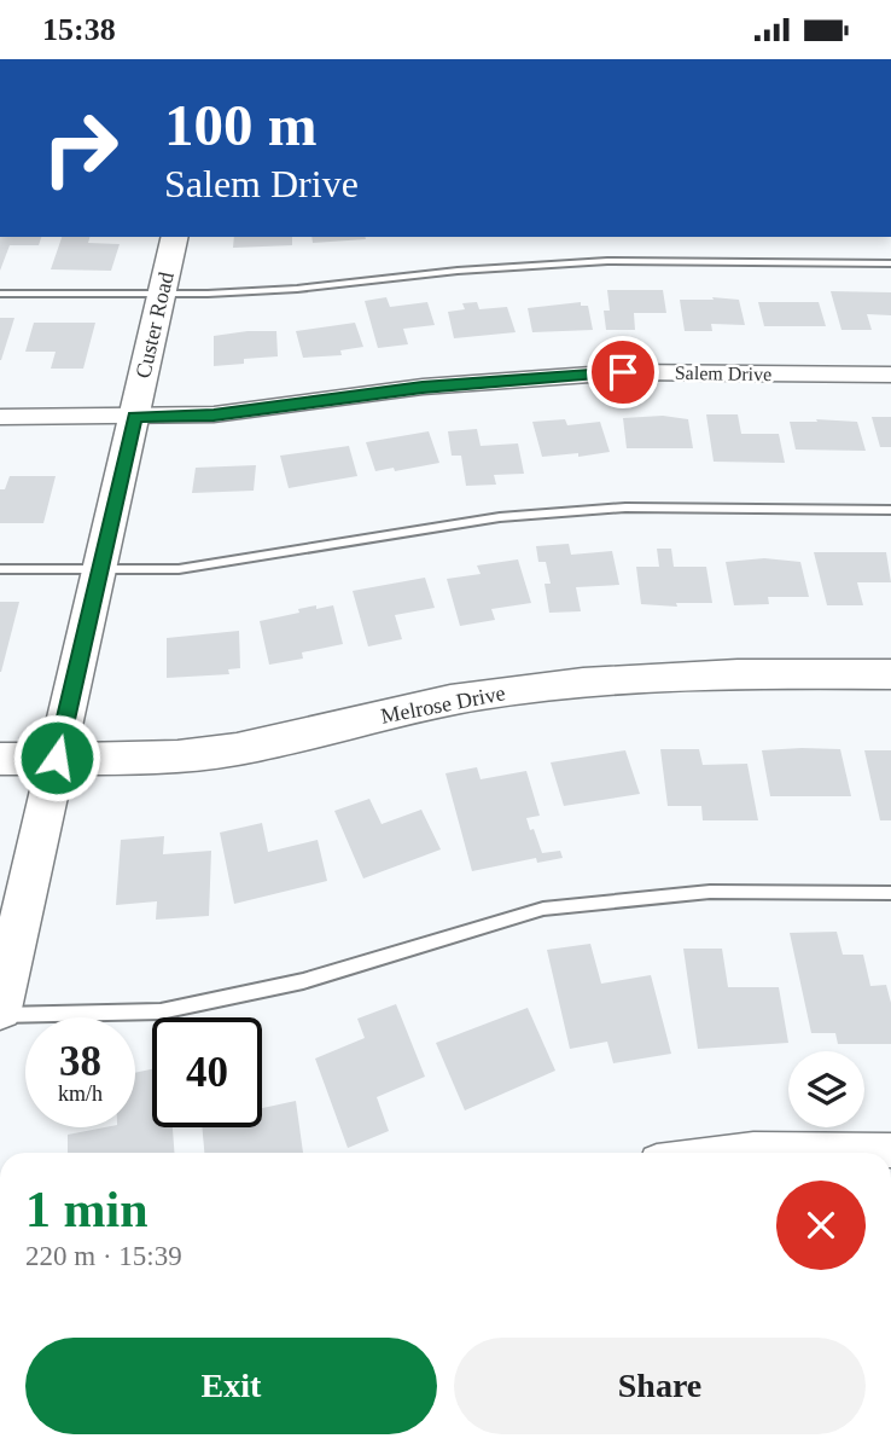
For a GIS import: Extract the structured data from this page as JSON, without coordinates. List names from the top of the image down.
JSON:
{
  "streets": {
    "street": ["Custer Road", "Salem Drive", "Melrose Drive"]
  },
  "crossings": [
    ["Custer Road", "Salem Drive"],
    ["Custer Road", "Melrose Drive"]
  ],
  "page": {
    "status": "15:38",
    "turn": ["100 m", "Salem Drive"],
    "speed": "38 km/h",
    "limit": "40",
    "heading": ["1 min", "220 m · 15:39"],
    "buttons": ["Exit", "Share"]
  }
}
